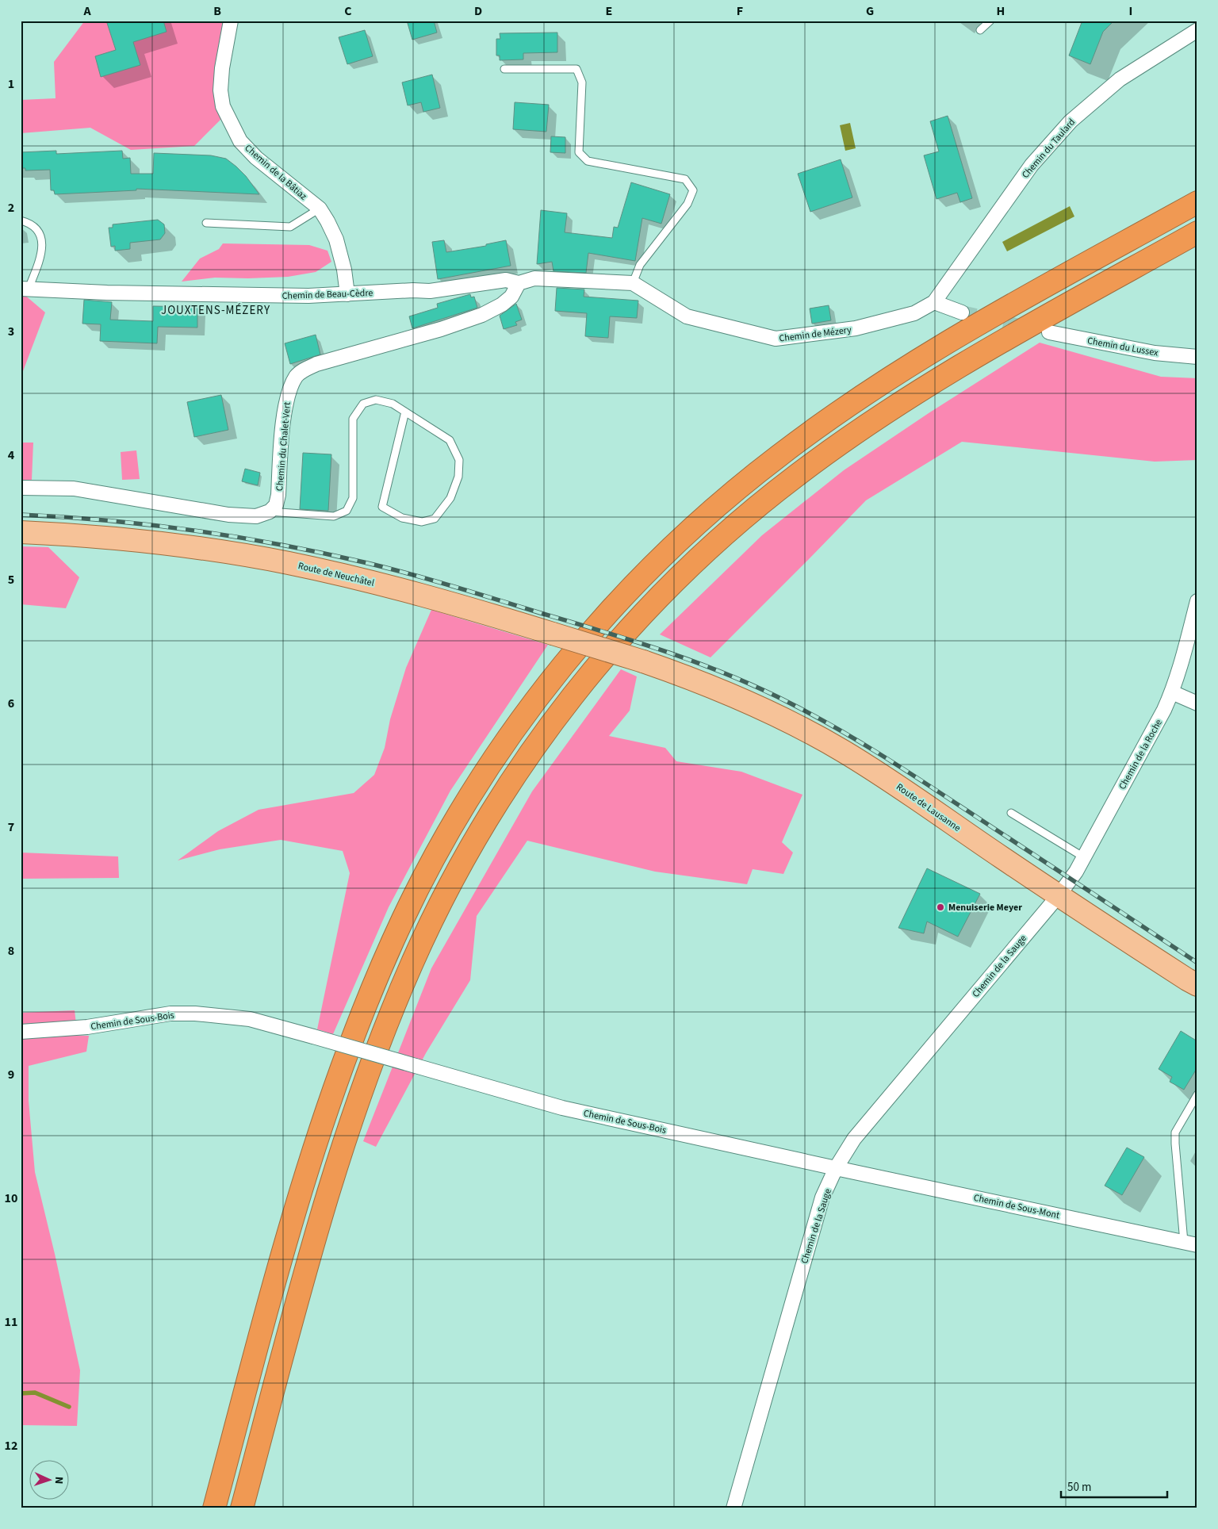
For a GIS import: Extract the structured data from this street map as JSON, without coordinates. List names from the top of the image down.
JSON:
{
  "streets": {
    "main road": ["Route de Neuchâtel", "Route de Lausanne"],
    "street": [
      "Chemin du Taulard",
      "Chemin de la Bâtiaz",
      "Chemin de Beau-Cèdre",
      "Chemin de Mézery",
      "Chemin du Lussex",
      "Chemin du Chalet-Vert",
      "Chemin de la Roche",
      "Chemin de la Sauge",
      "Chemin de Sous-Bois",
      "Chemin de Sous-Mont"
    ]
  },
  "crossings": [
    ["Chemin du Taulard", "Chemin de Mézery"],
    ["Chemin de la Bâtiaz", "Chemin de Beau-Cèdre"],
    ["Chemin de Beau-Cèdre", "Chemin de Mézery"],
    ["Chemin de Beau-Cèdre", "Chemin du Chalet-Vert"],
    ["Route de Neuchâtel", "Route de Lausanne"],
    ["Chemin de la Roche", "Route de Lausanne"],
    ["Chemin de la Roche", "Chemin de la Sauge"],
    ["Route de Lausanne", "Chemin de la Sauge"],
    ["Chemin de la Sauge", "Chemin de Sous-Bois"],
    ["Chemin de la Sauge", "Chemin de Sous-Mont"],
    ["Chemin de Sous-Bois", "Chemin de Sous-Mont"]
  ],
  "districts": ["JOUXTENS-MÉZERY"],
  "places": ["Menuiserie Meyer"],
  "scale_bar": "50 m",
  "north": "right",
  "grid": {
    "columns": [
      "A",
      "B",
      "C",
      "D",
      "E",
      "F",
      "G",
      "H",
      "I"
    ],
    "rows": [
      "1",
      "2",
      "3",
      "4",
      "5",
      "6",
      "7",
      "8",
      "9",
      "10",
      "11",
      "12"
    ]
  }
}
